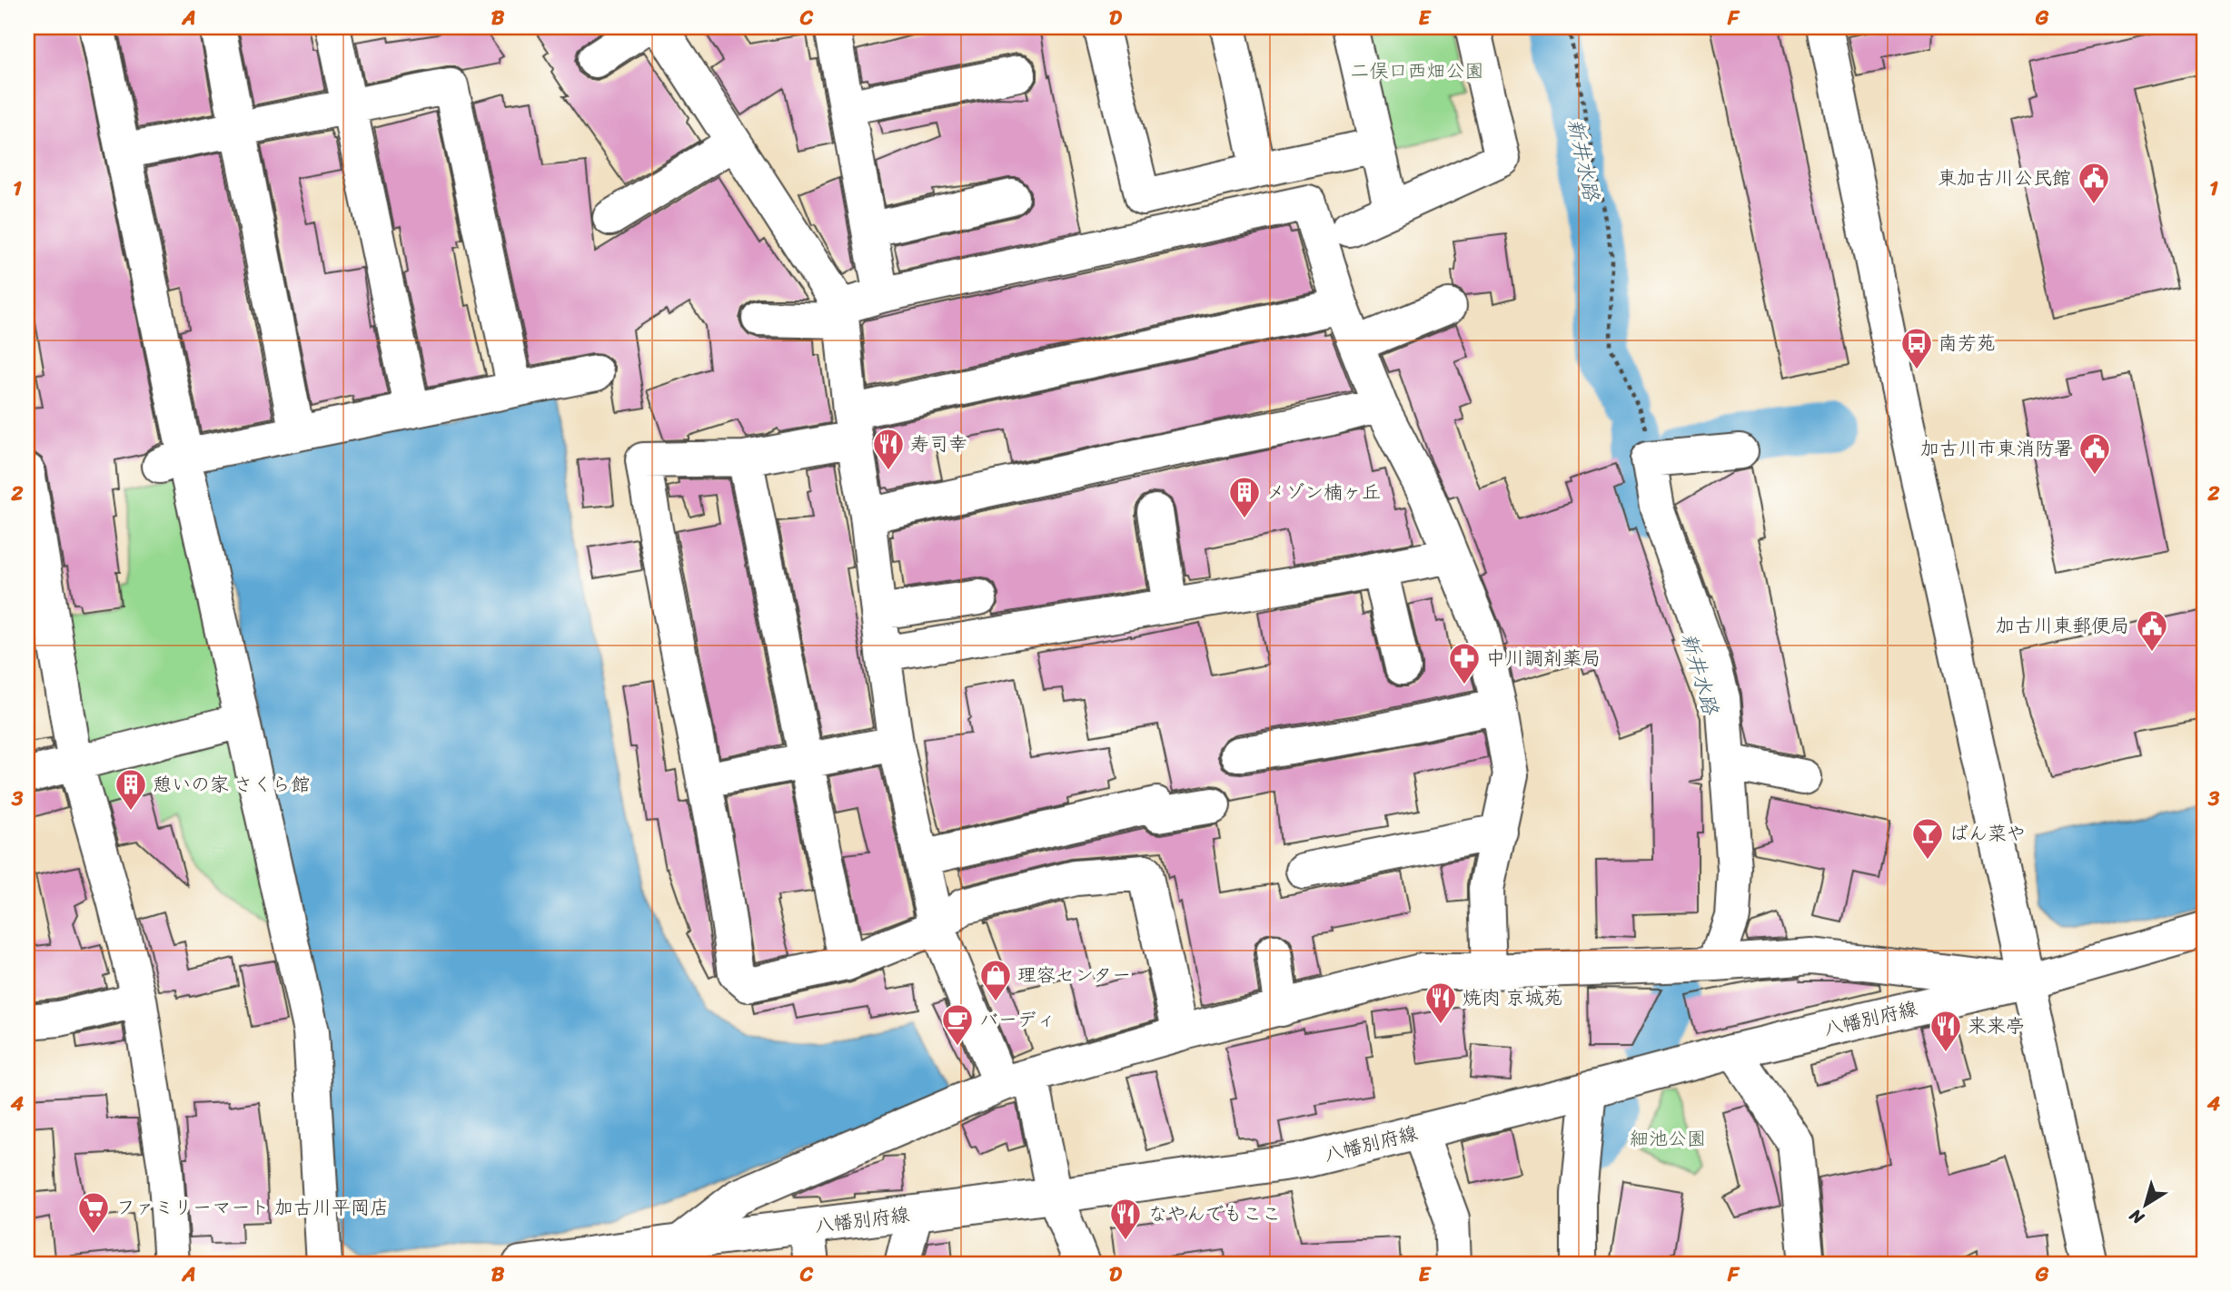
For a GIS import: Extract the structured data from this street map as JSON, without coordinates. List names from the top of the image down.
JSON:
{
  "streets": {
    "street": ["八幡別府線"]
  },
  "water": ["新井水路"],
  "parks": ["二俣口西畑公園", "細池公園"],
  "places": {
    "public building": ["東加古川公民館", "加古川市東消防署", "加古川東郵便局"],
    "bus stop": ["南芳苑"],
    "restaurant": [
      "寿司幸",
      "焼肉 京城苑",
      "来来亭",
      "なやんでもここ"
    ],
    "building": ["メゾン楠ヶ丘", "憩いの家 さくら館"],
    "pharmacy": ["中川調剤薬局"],
    "bar": ["ばん菜や"],
    "shop": ["理容センター"],
    "cafe": ["バーディ"],
    "supermarket": ["ファミリーマート 加古川平岡店"]
  },
  "north": "bottom left",
  "grid": {
    "columns": [
      "A",
      "B",
      "C",
      "D",
      "E",
      "F",
      "G"
    ],
    "rows": [
      "1",
      "2",
      "3",
      "4"
    ]
  }
}
